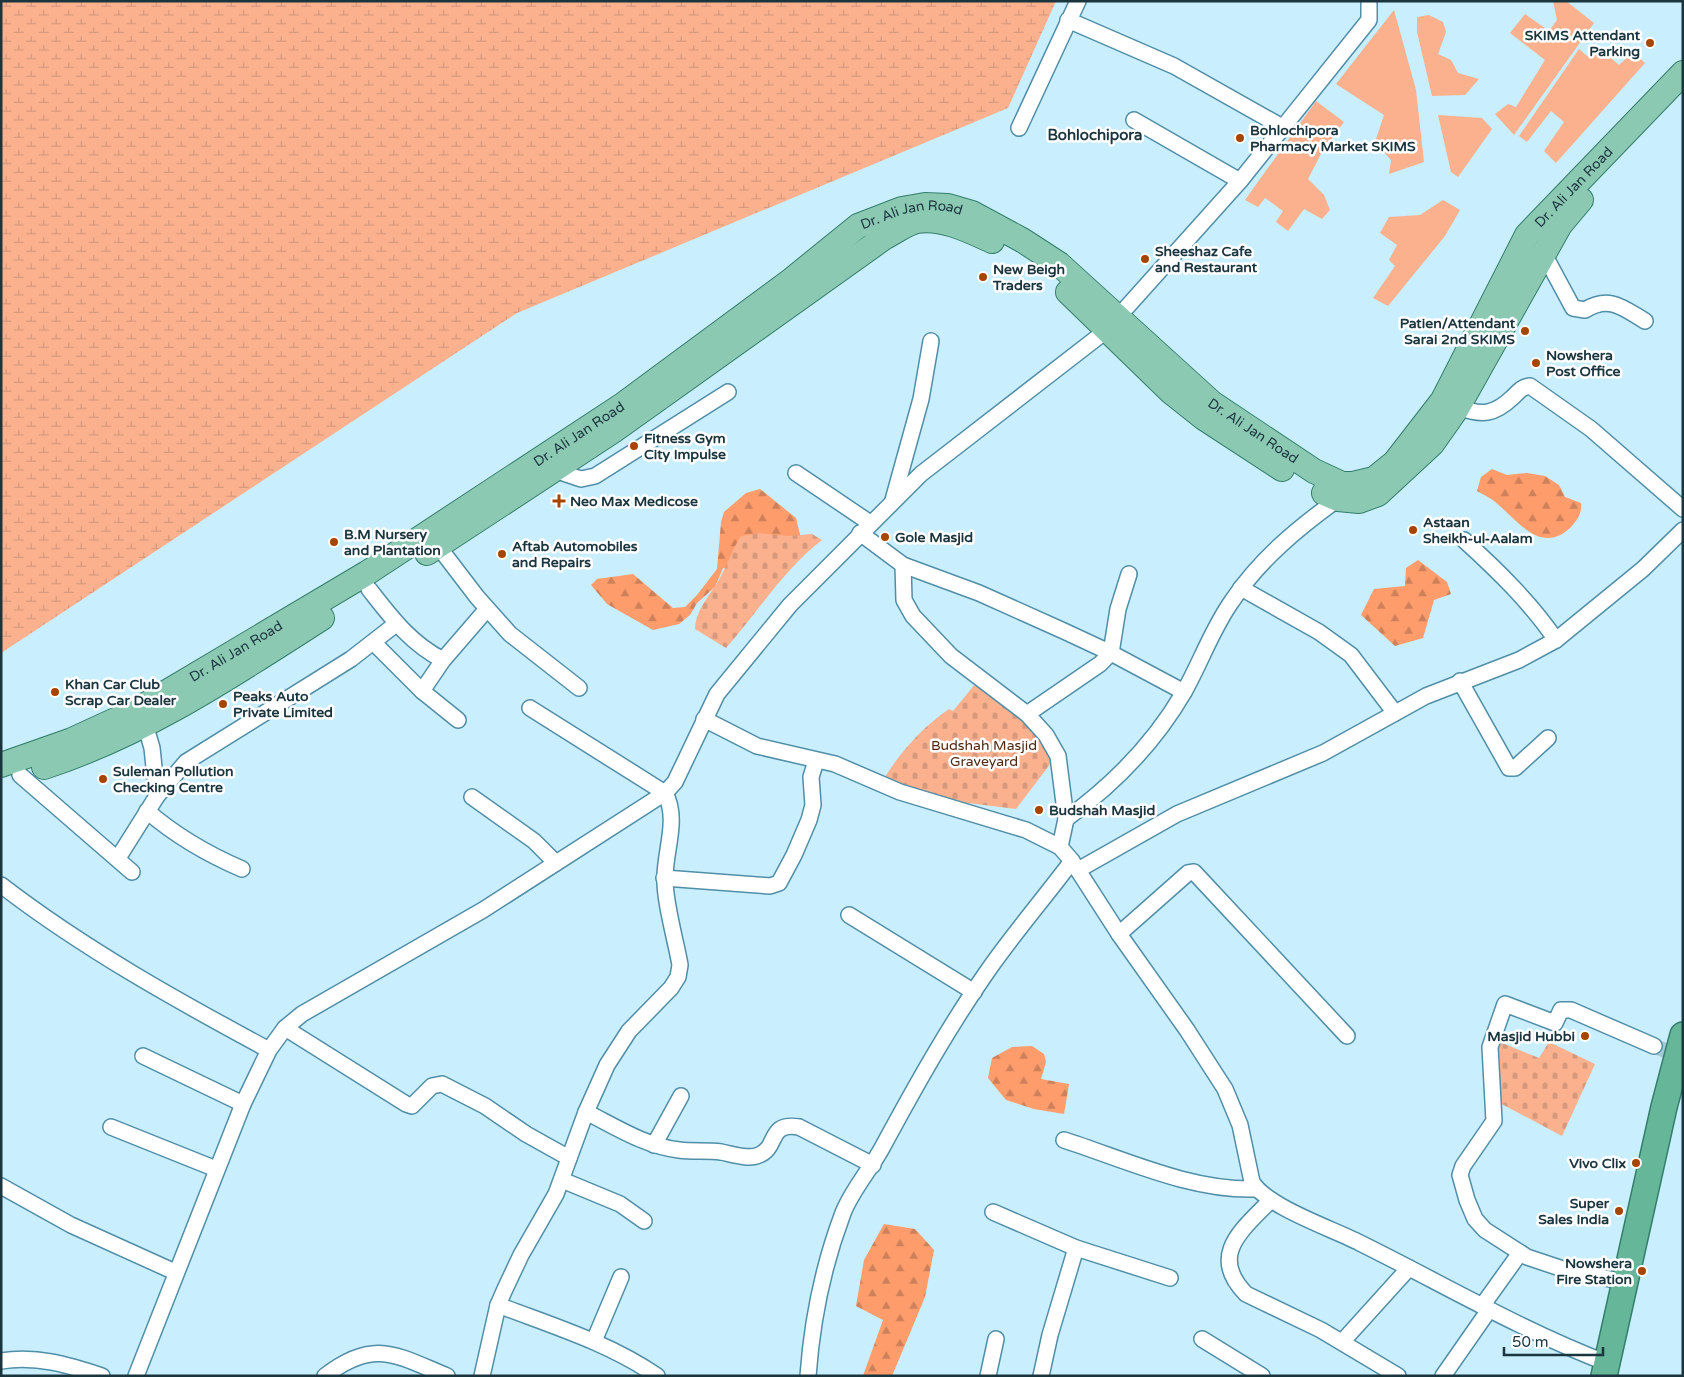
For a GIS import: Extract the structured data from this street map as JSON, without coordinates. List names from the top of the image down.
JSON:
{
  "streets": {
    "main road": ["Dr. Ali Jan Road"]
  },
  "districts": ["Bohlochipora"],
  "parks": ["Budshah Masjid Graveyard"],
  "places": {
    "other": [
      "SKIMS Attendant Parking",
      "Bohlochipora Pharmacy Market SKIMS",
      "Sheeshaz Cafe and Restaurant",
      "New Beigh Traders",
      "Patien/Attendant Sarai 2nd SKIMS",
      "Nowshera Post Office",
      "Fitness Gym City Impulse",
      "Astaan Sheikh-ul-Aalam",
      "Gole Masjid",
      "B.M Nursery and Plantation",
      "Aftab Automobiles and Repairs",
      "Khan Car Club Scrap Car Dealer",
      "Peaks Auto Private Limited",
      "Suleman Pollution Checking Centre",
      "Budshah Masjid",
      "Masjid Hubbi",
      "Vivo Clix",
      "Super Sales India",
      "Nowshera Fire Station"
    ],
    "health": ["Neo Max Medicose"]
  },
  "scale_bar": "50 m"
}
